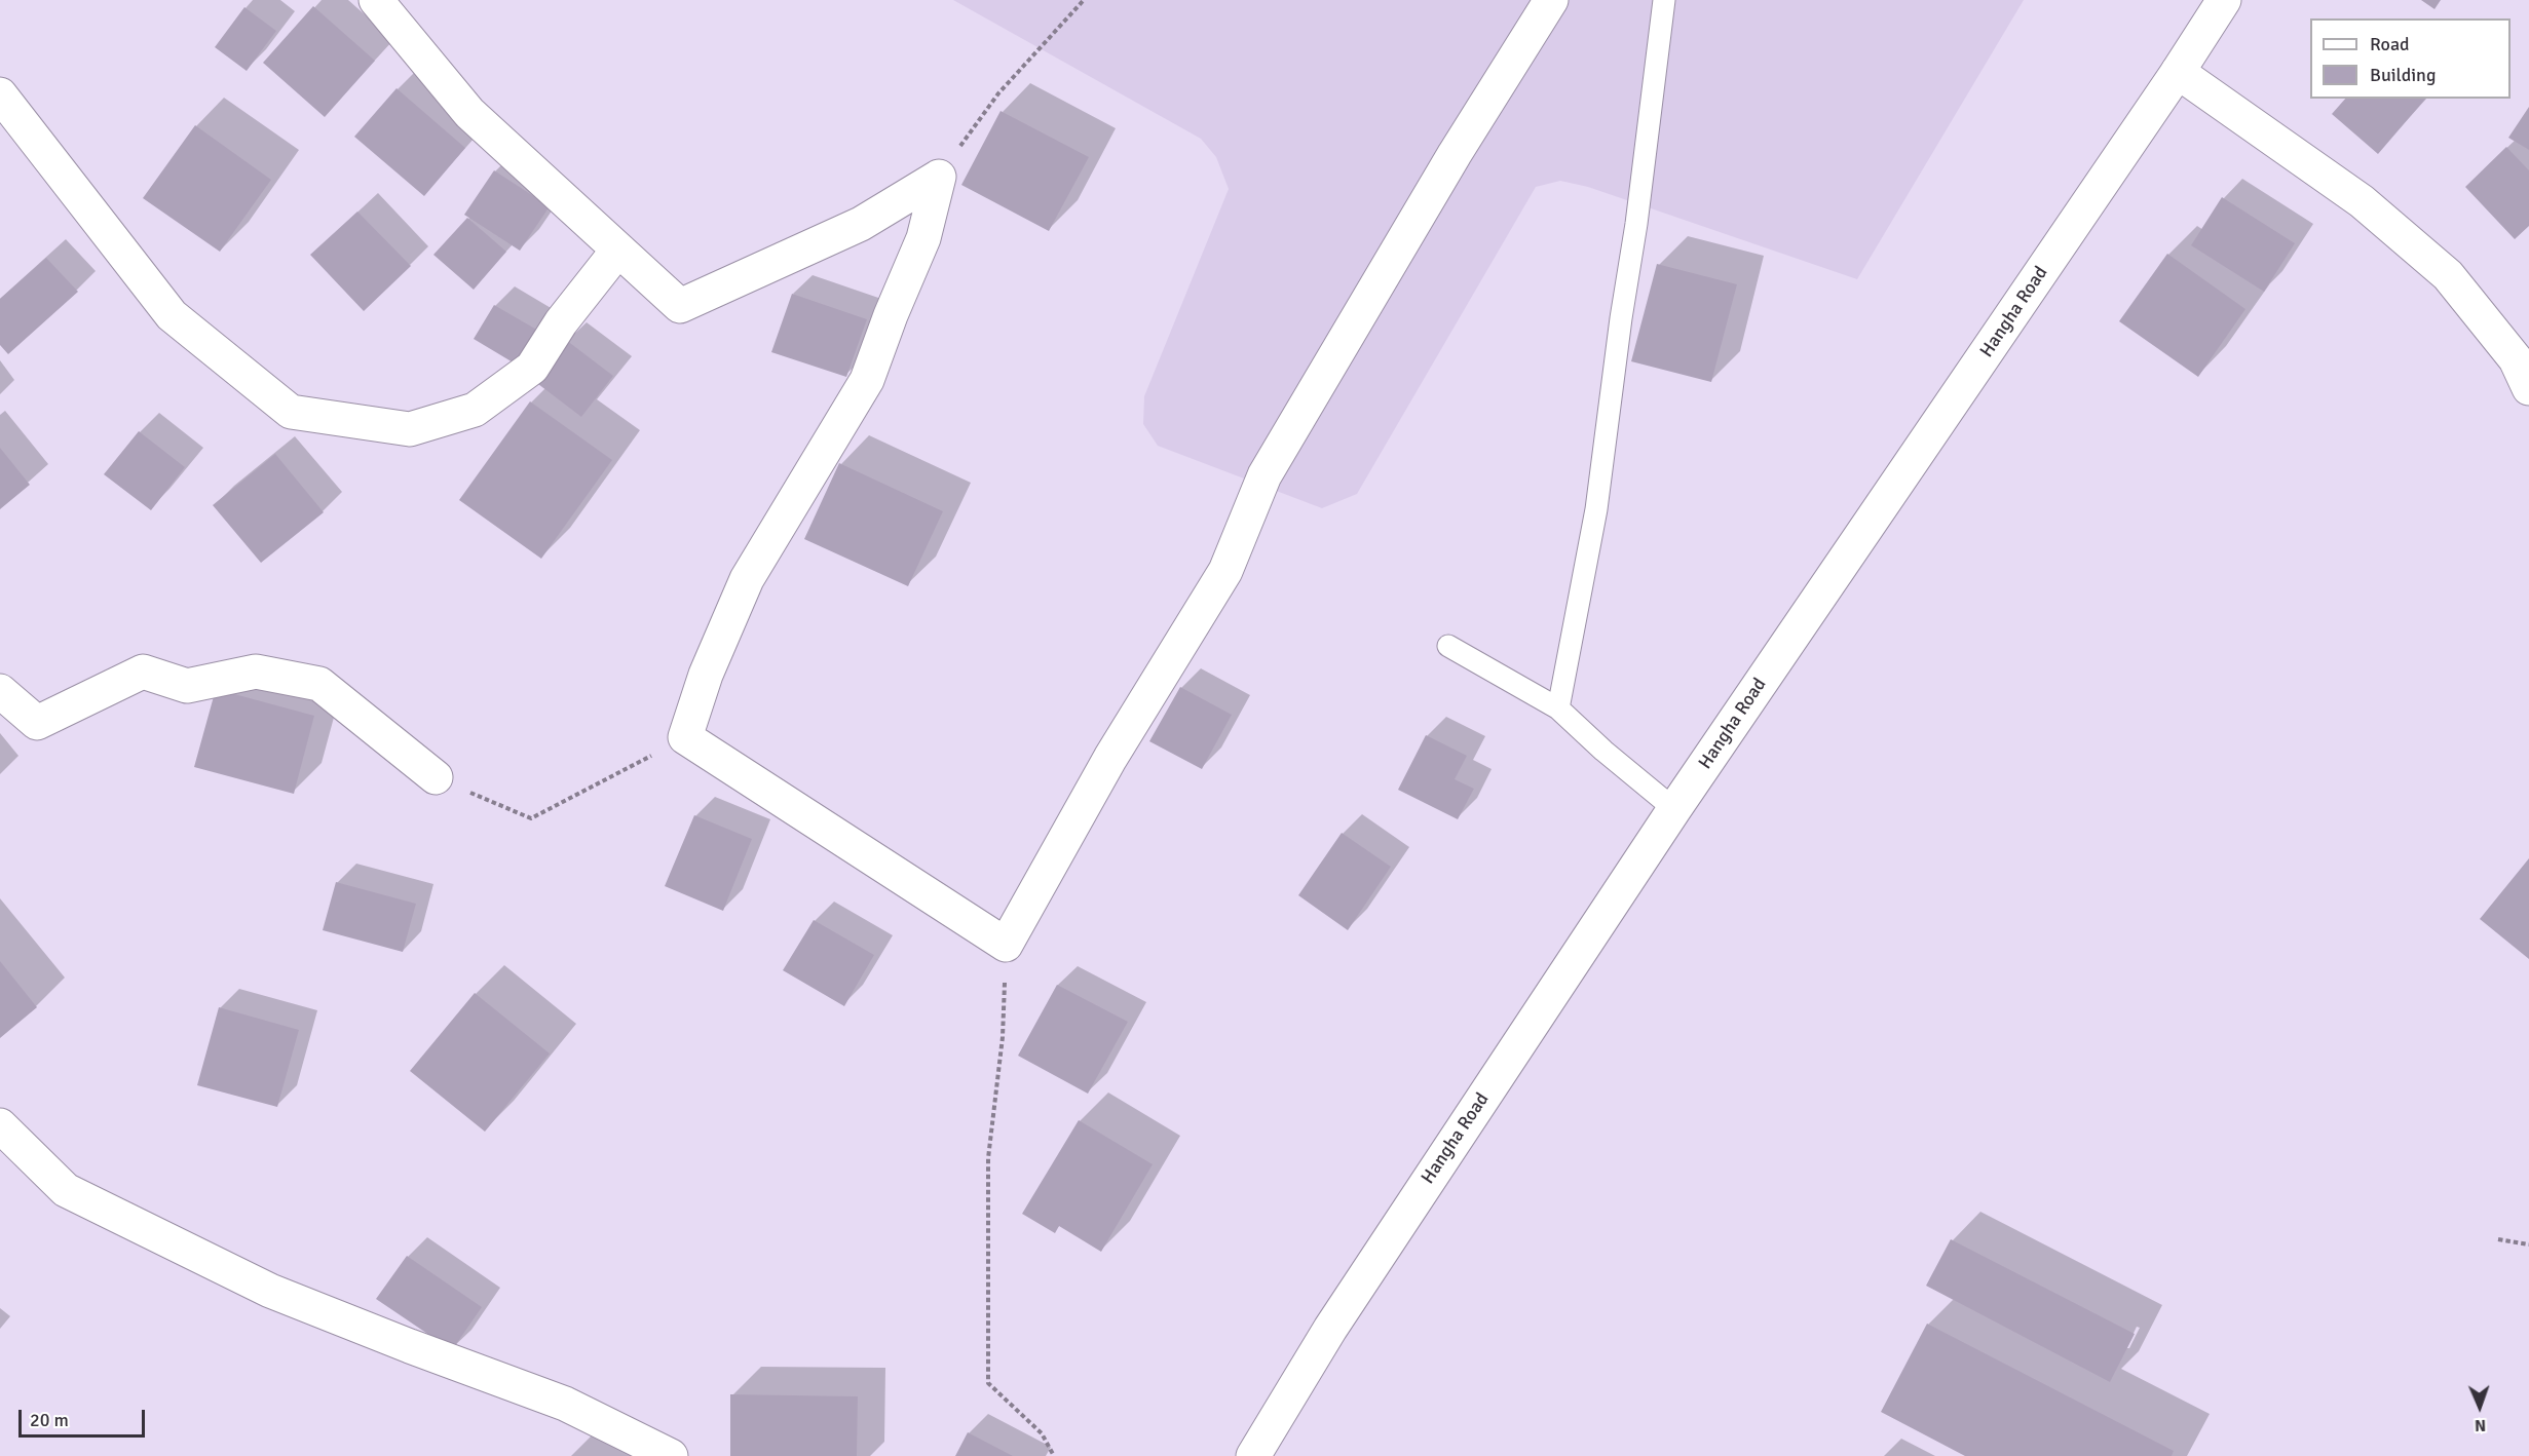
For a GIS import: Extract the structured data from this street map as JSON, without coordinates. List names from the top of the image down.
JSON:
{
  "streets": {
    "main road": ["Hangha Road"]
  },
  "legend": ["Road", "Building"],
  "scale_bar": "20 m",
  "north": "bottom"
}
